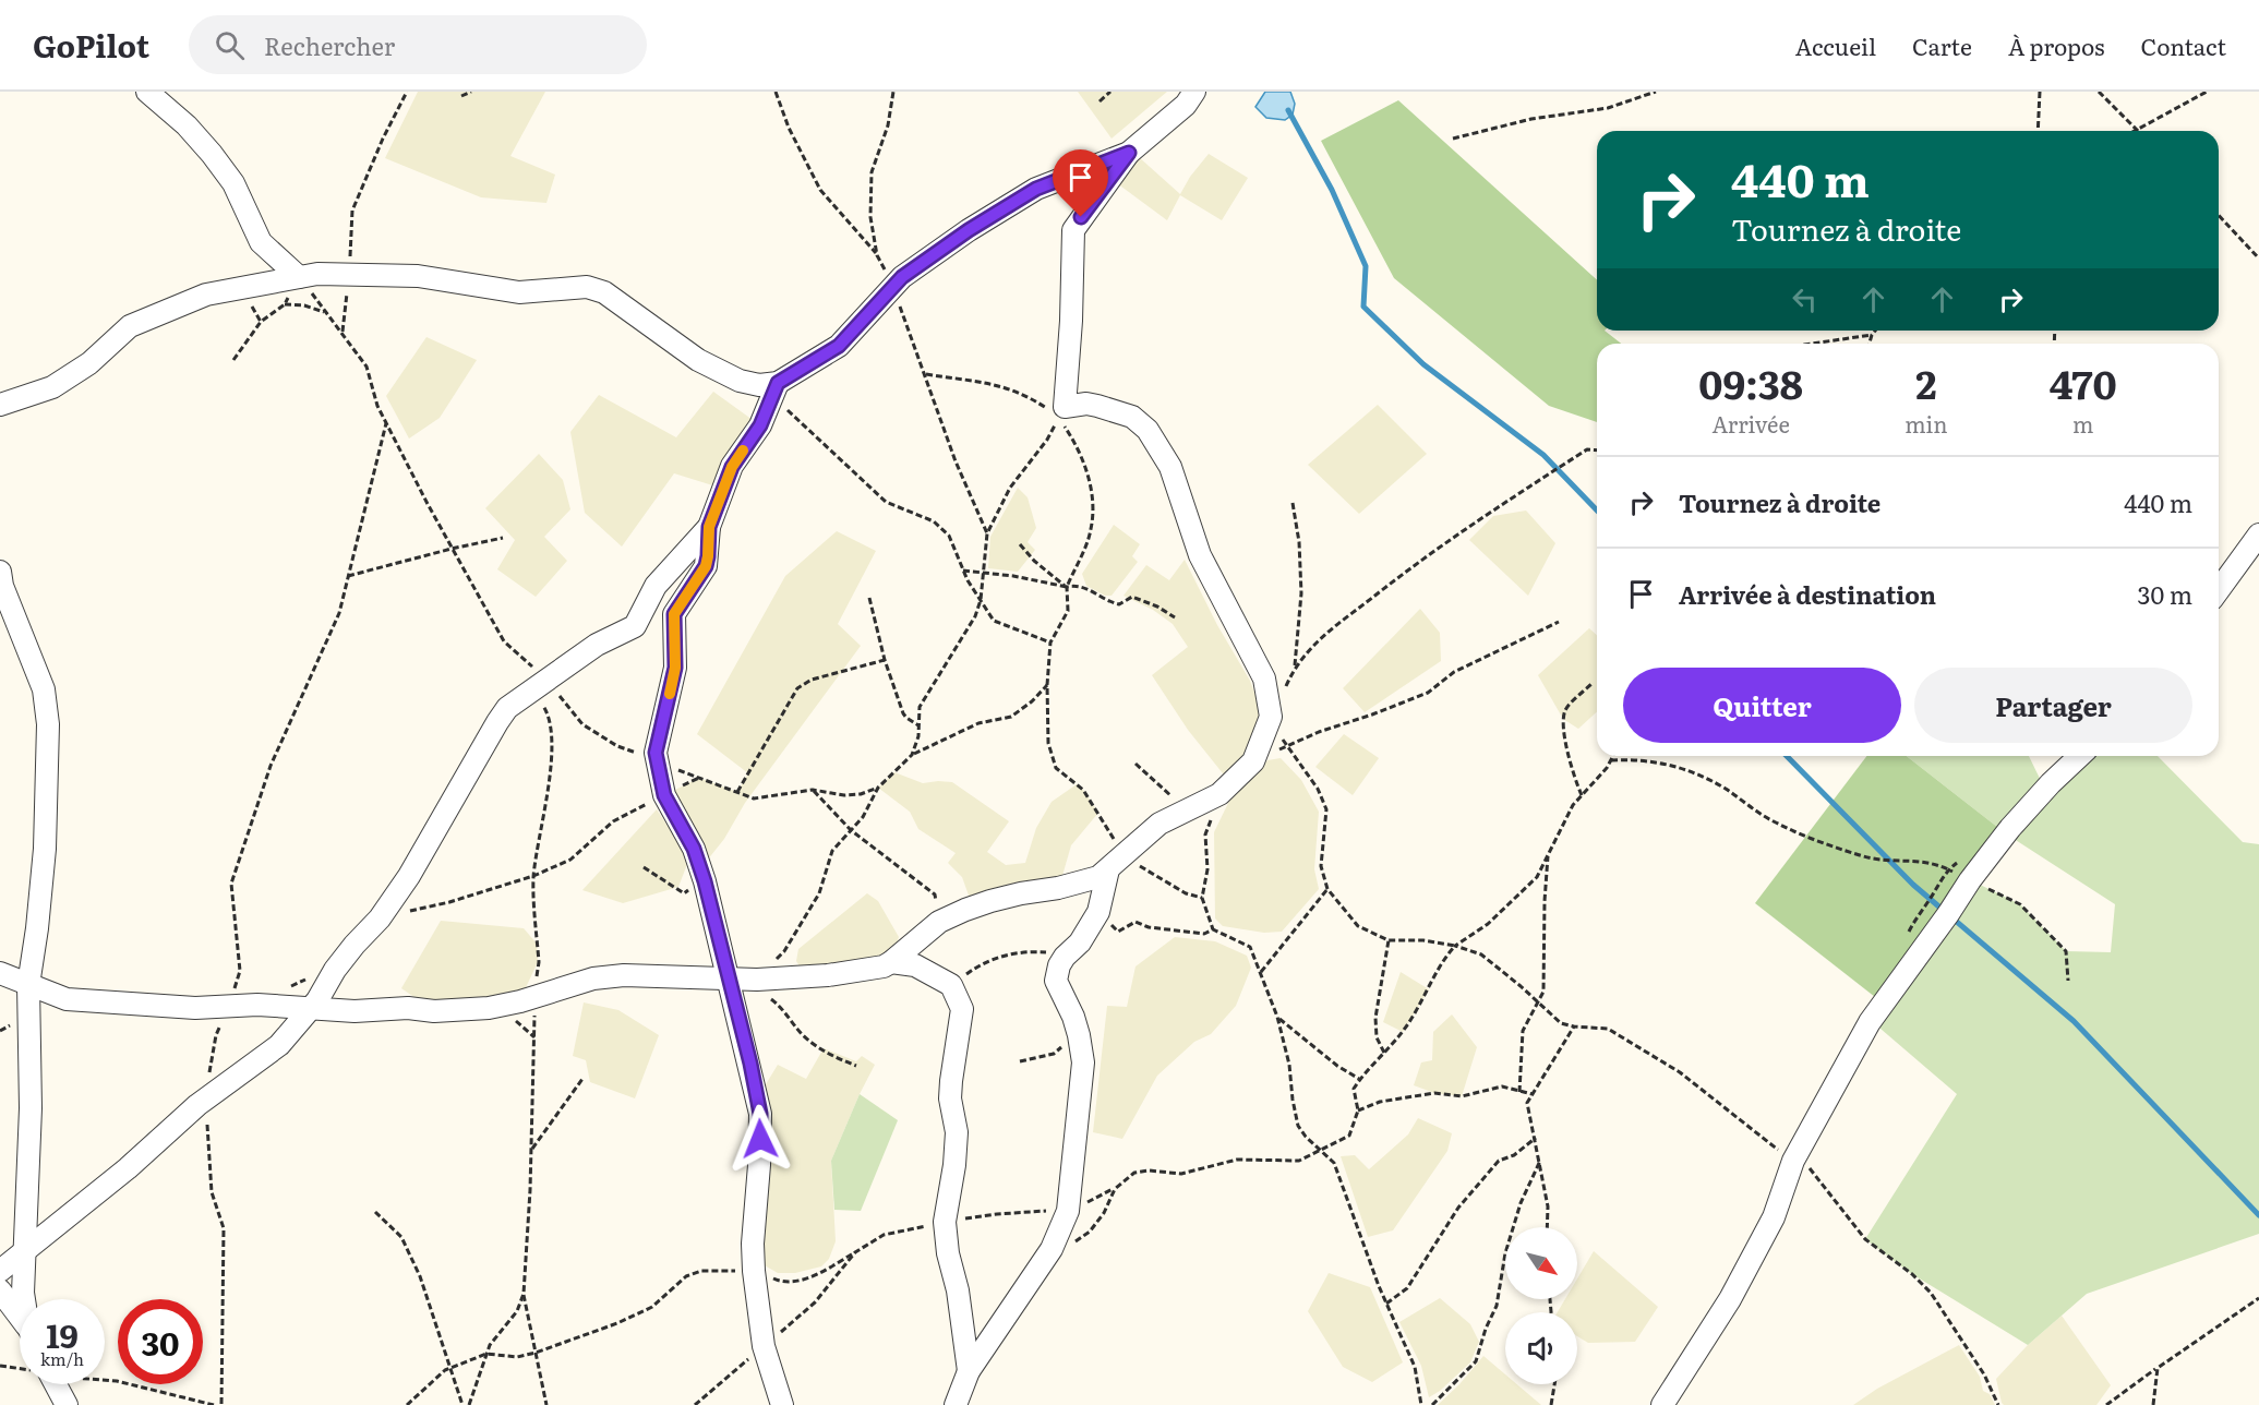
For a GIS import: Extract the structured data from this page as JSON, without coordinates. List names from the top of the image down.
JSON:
{
  "north": "bottom right",
  "page": {
    "header": "GoPilot",
    "search": "Rechercher",
    "nav": [
      "Accueil",
      "Carte",
      "À propos",
      "Contact"
    ],
    "turn": ["440 m", "Tournez à droite"],
    "eta": [
      "09:38",
      "Arrivée",
      "2",
      "min",
      "470",
      "m"
    ],
    "list": [
      {
        "name": "Tournez à droite",
        "value": "440 m"
      },
      {
        "name": "Arrivée à destination",
        "value": "30 m"
      }
    ],
    "buttons": ["Quitter", "Partager"],
    "speed": "19 km/h",
    "limit": "30"
  }
}
